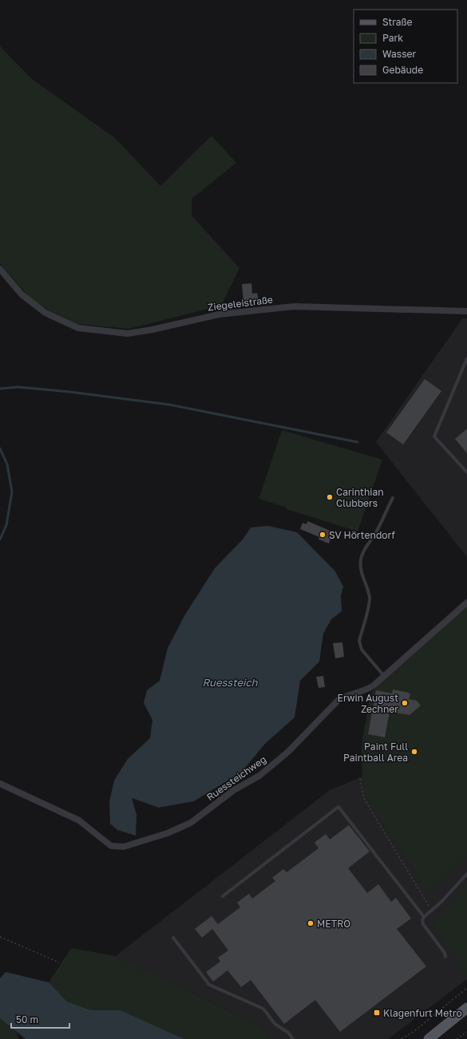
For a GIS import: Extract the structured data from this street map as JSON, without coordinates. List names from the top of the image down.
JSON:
{
  "streets": {
    "street": ["Ziegeleistraße", "Ruessteichweg"]
  },
  "water": ["Ruessteich"],
  "places": {
    "other": [
      "Carinthian Clubbers",
      "SV Hörtendorf",
      "Erwin August Zechner",
      "Paint Full Paintball Area",
      "METRO"
    ],
    "transit": ["Klagenfurt Metro"]
  },
  "legend": [
    "Straße",
    "Park",
    "Wasser",
    "Gebäude"
  ],
  "scale_bar": "50 m"
}
